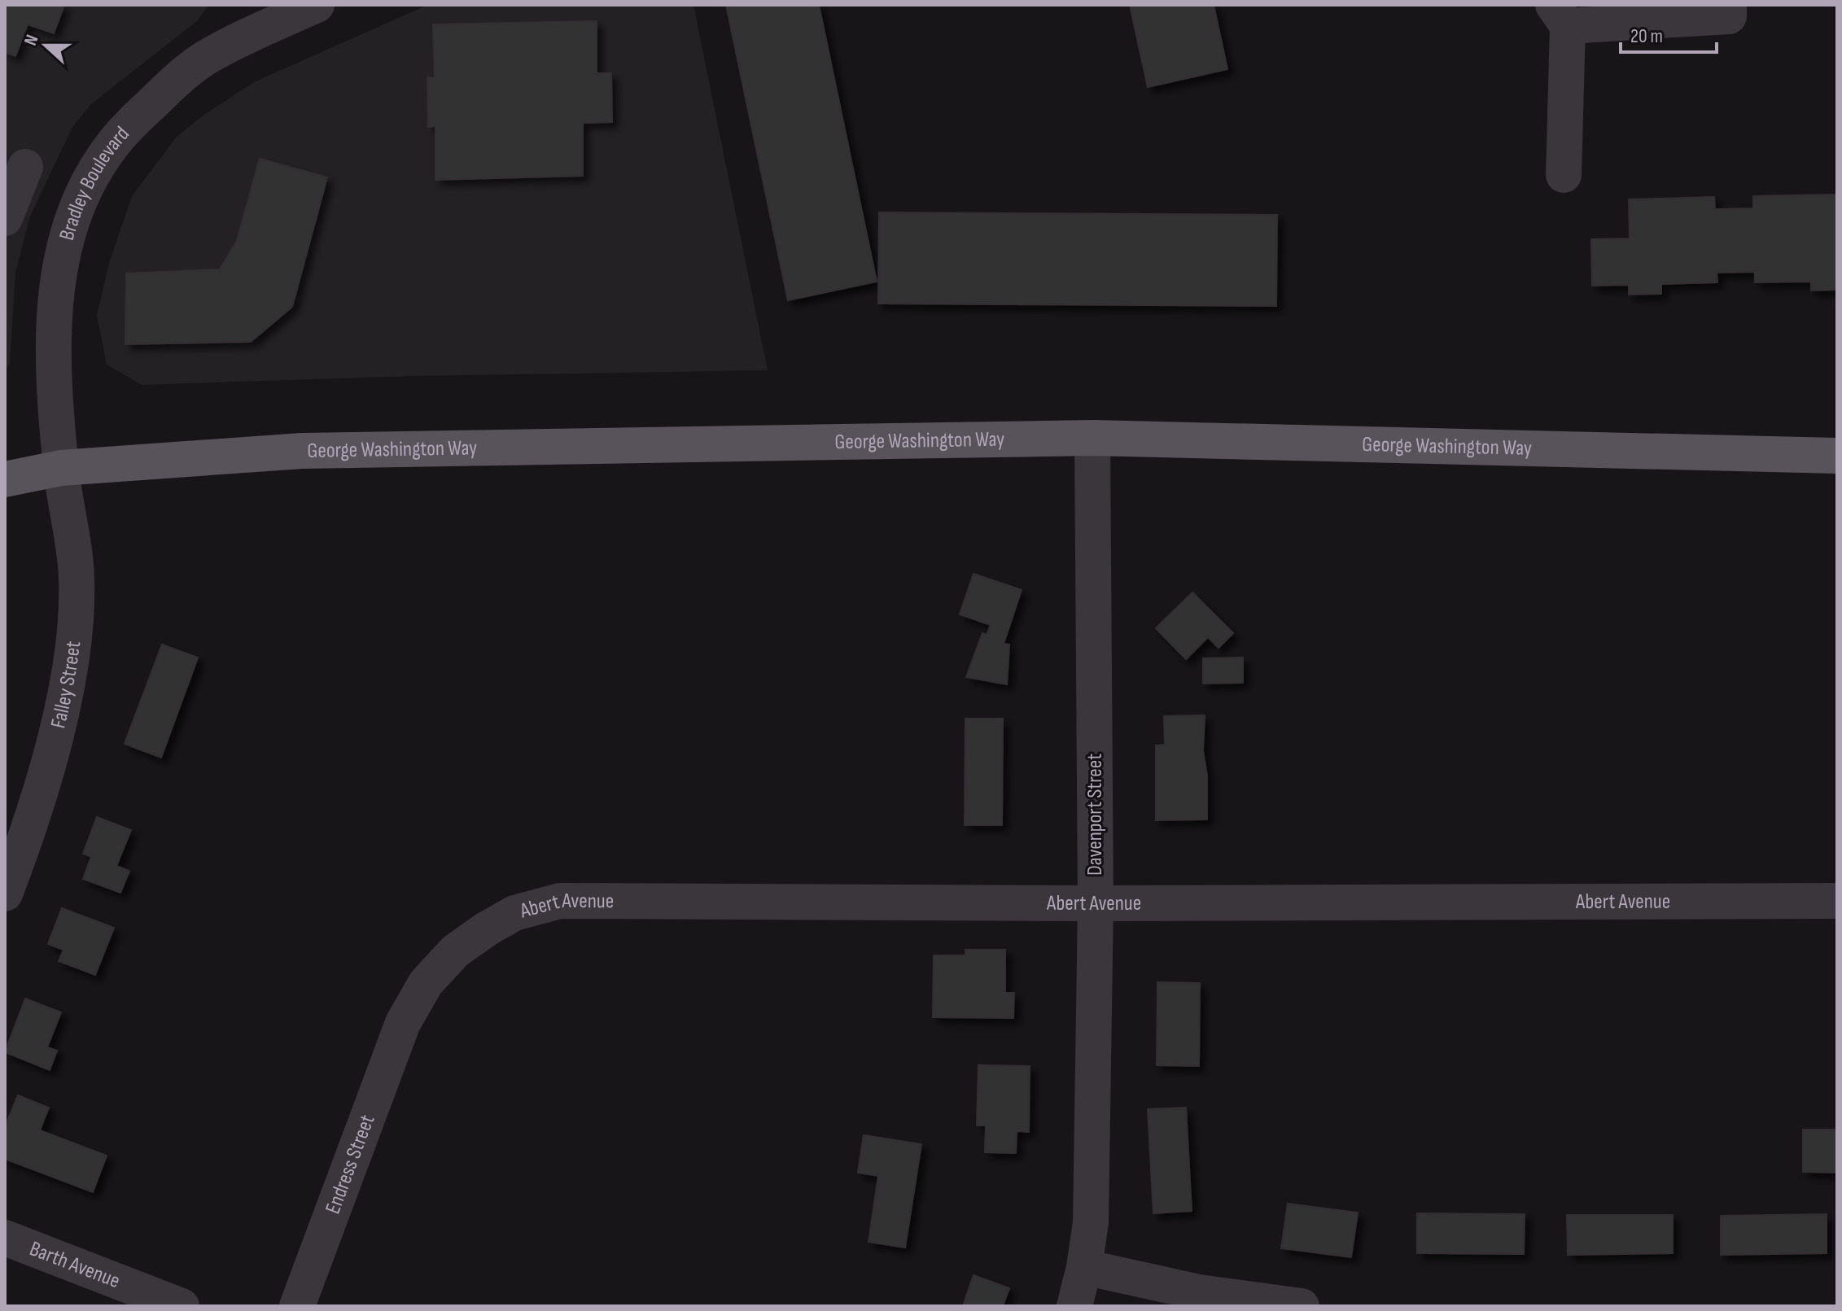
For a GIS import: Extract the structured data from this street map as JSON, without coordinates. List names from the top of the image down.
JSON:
{
  "streets": {
    "main road": ["George Washington Way"],
    "street": [
      "Bradley Boulevard",
      "Falley Street",
      "Davenport Street",
      "Abert Avenue",
      "Endress Street",
      "Barth Avenue"
    ]
  },
  "crossings": [
    ["Bradley Boulevard", "George Washington Way"],
    ["Bradley Boulevard", "Falley Street"],
    ["George Washington Way", "Falley Street"],
    ["George Washington Way", "Davenport Street"],
    ["Davenport Street", "Abert Avenue"],
    ["Abert Avenue", "Endress Street"]
  ],
  "scale_bar": "20 m",
  "north": "left"
}
